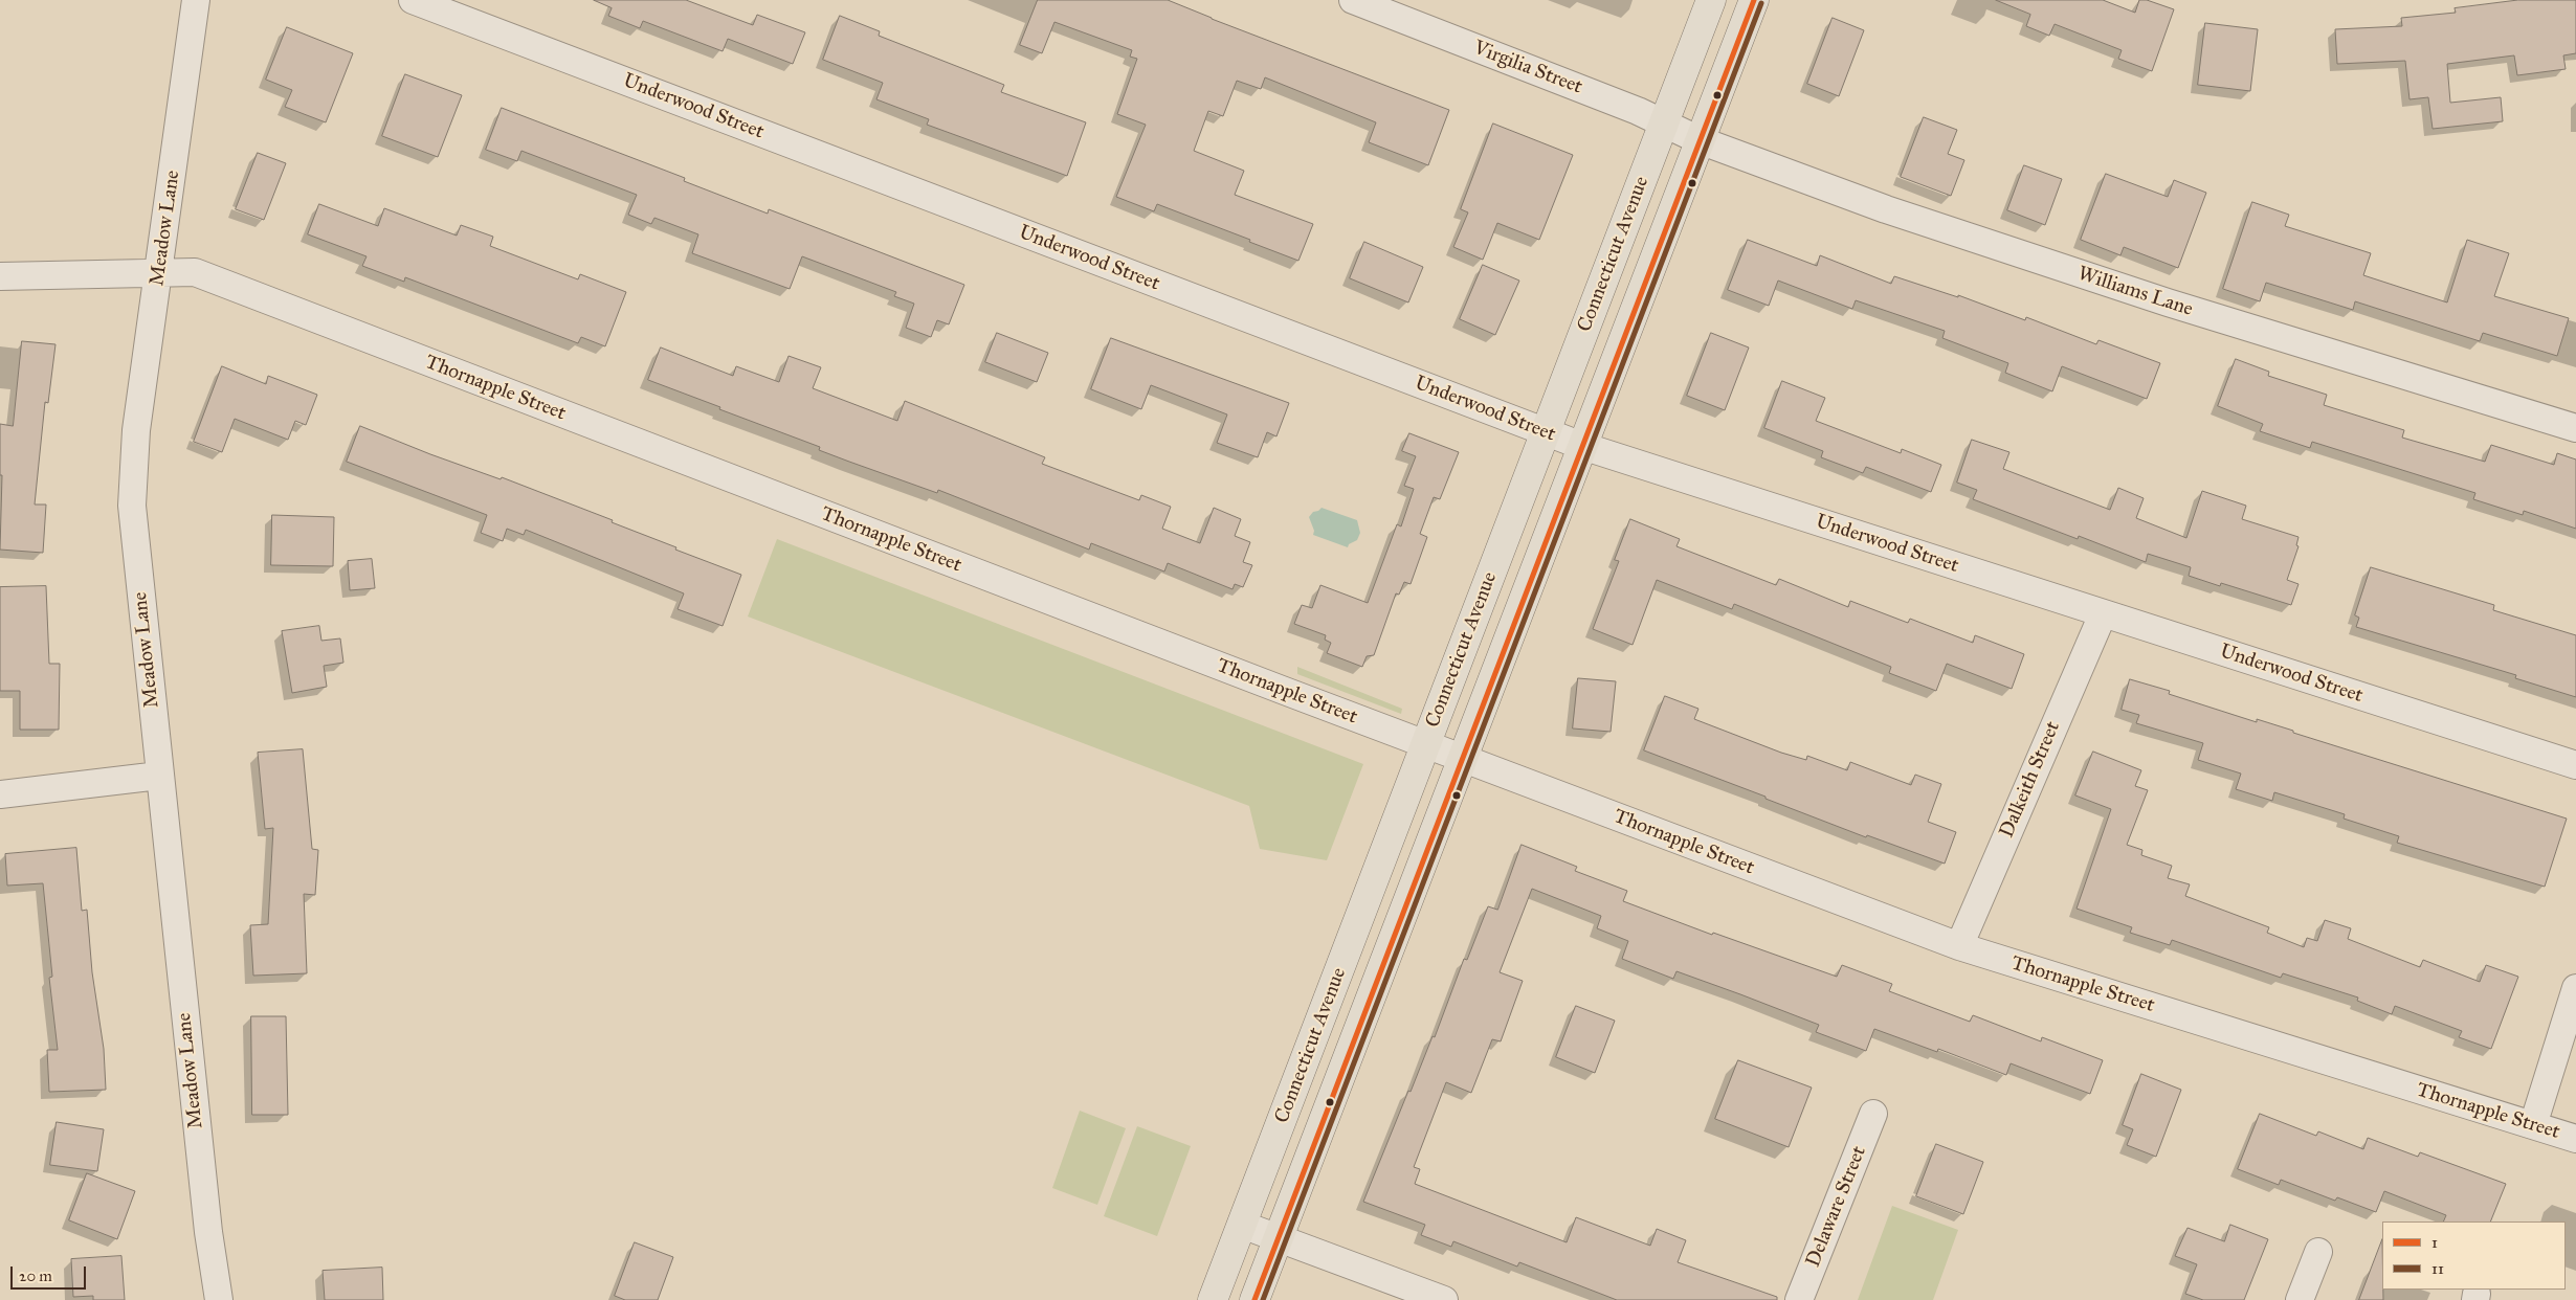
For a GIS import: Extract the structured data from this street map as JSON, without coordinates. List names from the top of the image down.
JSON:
{
  "streets": {
    "main road": ["Connecticut Avenue"],
    "street": [
      "Virgilia Street",
      "Underwood Street",
      "Meadow Lane",
      "Williams Lane",
      "Thornapple Street",
      "Dalkeith Street",
      "Delaware Street"
    ]
  },
  "crossings": [
    ["Virgilia Street", "Connecticut Avenue"],
    ["Virgilia Street", "Williams Lane"],
    ["Underwood Street", "Connecticut Avenue"],
    ["Underwood Street", "Dalkeith Street"],
    ["Meadow Lane", "Thornapple Street"],
    ["Connecticut Avenue", "Williams Lane"],
    ["Connecticut Avenue", "Thornapple Street"],
    ["Thornapple Street", "Dalkeith Street"]
  ],
  "lines": ["transit line 1", "transit line 11"],
  "legend": ["1", "11"],
  "scale_bar": "20 m"
}
